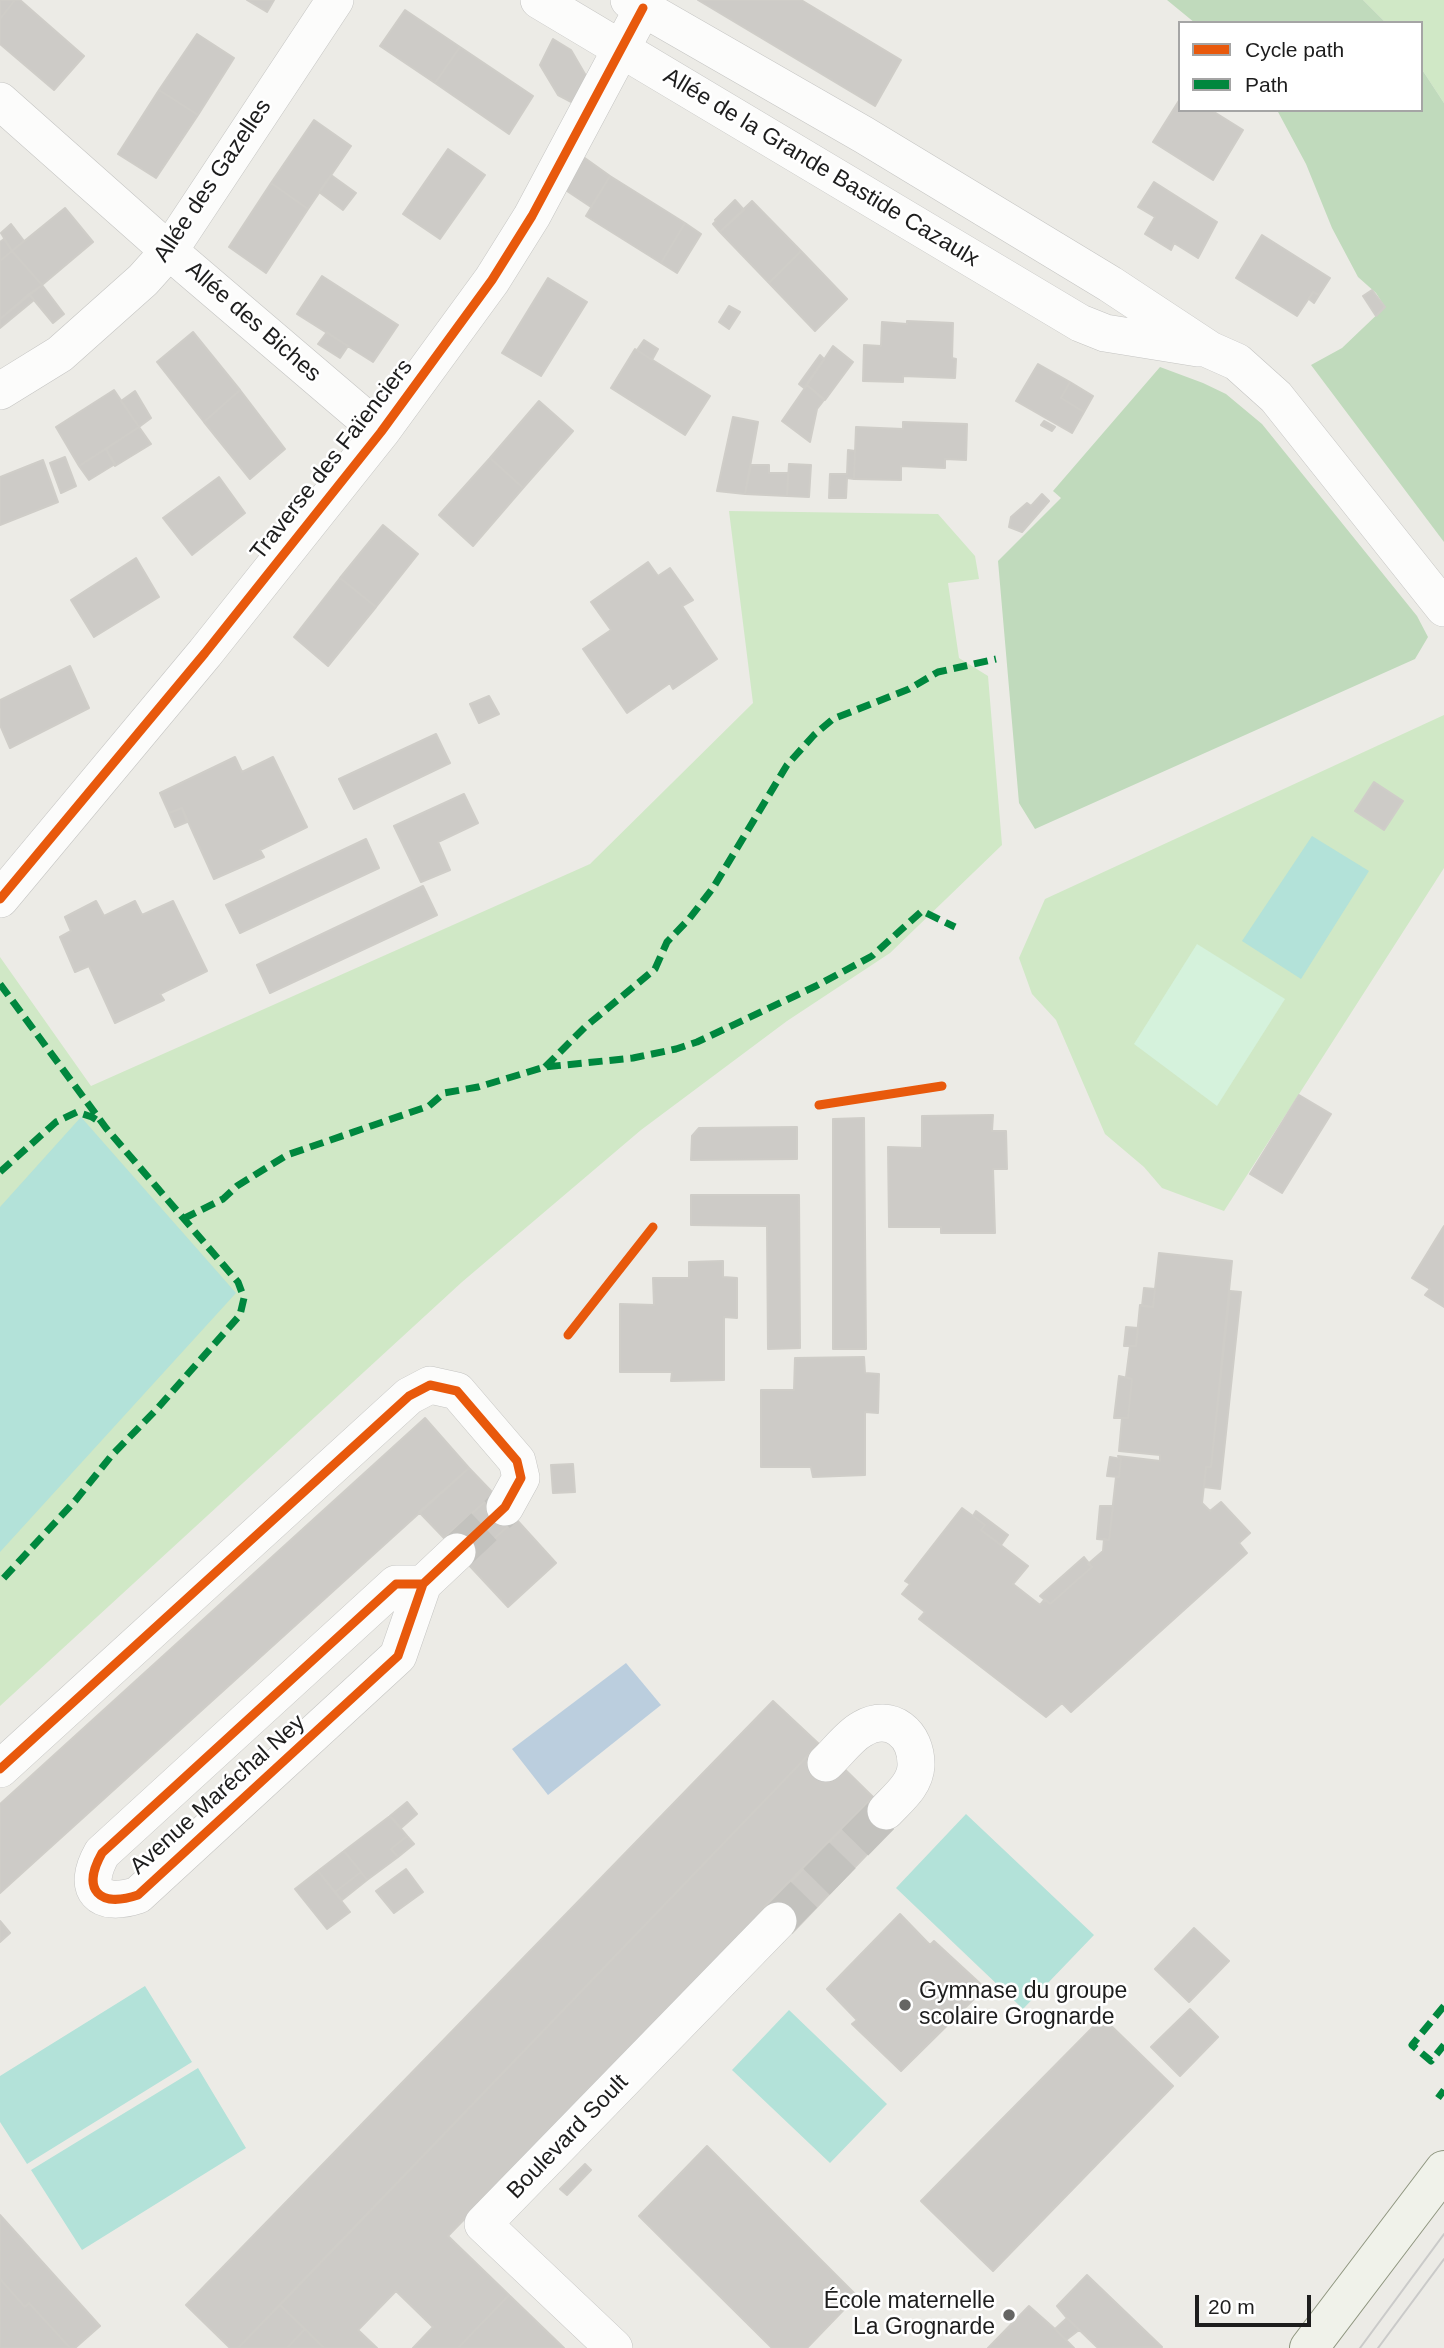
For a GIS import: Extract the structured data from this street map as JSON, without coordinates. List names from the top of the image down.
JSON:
{
  "streets": {
    "street": [
      "Allée de la Grande Bastide Cazaulx",
      "Allée des Gazelles",
      "Allée des Biches",
      "Traverse des Faïenciers",
      "Avenue Maréchal Ney",
      "Boulevard Soult"
    ]
  },
  "crossings": [
    ["Allée de la Grande Bastide Cazaulx", "Traverse des Faïenciers"],
    ["Allée des Gazelles", "Allée des Biches"],
    ["Allée des Biches", "Traverse des Faïenciers"]
  ],
  "places": ["Gymnase du groupe scolaire Grognarde", "École maternelle La Grognarde"],
  "legend": ["Cycle path", "Path"],
  "scale_bar": "20 m"
}
